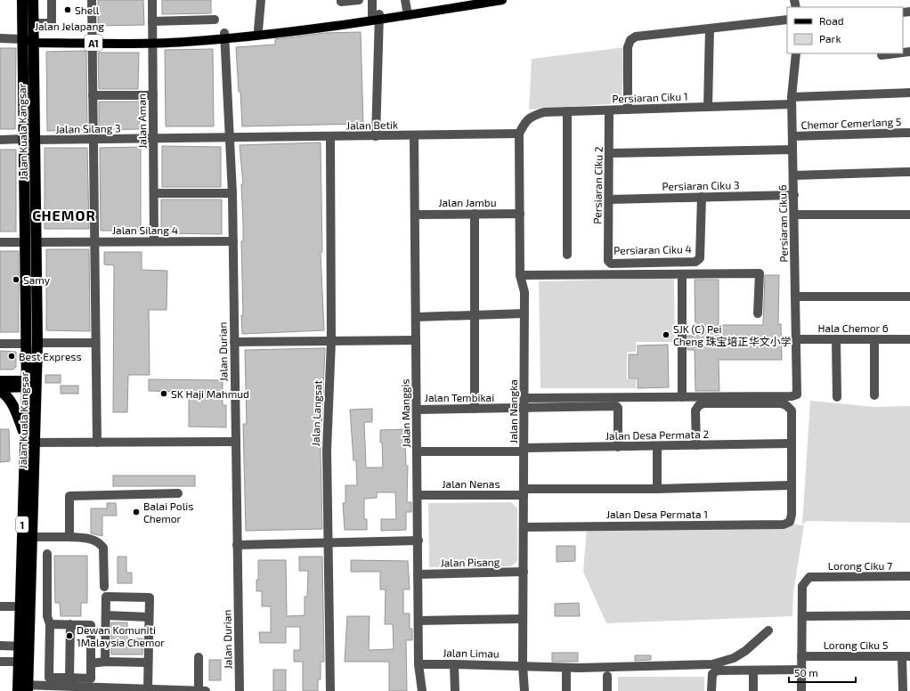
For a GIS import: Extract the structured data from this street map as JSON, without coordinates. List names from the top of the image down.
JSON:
{
  "streets": {
    "highway": ["Jalan Kuala Kangsar", "1"],
    "main road": ["Jalan Jelapang", "A1"],
    "street": [
      "Persiaran Ciku 1",
      "Jalan Aman",
      "Chemor Cemerlang 5",
      "Jalan Betik",
      "Jalan Silang 3",
      "Persiaran Ciku 2",
      "Persiaran Ciku 3",
      "Jalan Jambu",
      "Persiaran Ciku 6",
      "Jalan Silang 4",
      "Persiaran Ciku 4",
      "Hala Chemor 6",
      "Jalan Durian",
      "Jalan Tembikai",
      "Jalan Nangka",
      "Jalan Langsat",
      "Jalan Manggis",
      "Jalan Desa Permata 2",
      "Jalan Nenas",
      "Jalan Desa Permata 1",
      "Jalan Pisang",
      "Lorong Ciku 7",
      "Lorong Ciku 5",
      "Jalan Limau"
    ]
  },
  "crossings": [
    ["Jalan Jelapang", "Jalan Aman"],
    ["Jalan Jelapang", "Jalan Kuala Kangsar"],
    ["Jalan Jelapang", "Jalan Durian"],
    ["Persiaran Ciku 1", "Jalan Betik"],
    ["Persiaran Ciku 1", "Persiaran Ciku 2"],
    ["Persiaran Ciku 1", "Persiaran Ciku 6"],
    ["Persiaran Ciku 1", "Jalan Nangka"],
    ["Jalan Aman", "Jalan Silang 3"],
    ["Jalan Aman", "Jalan Silang 4"],
    ["Chemor Cemerlang 5", "Persiaran Ciku 6"],
    ["Jalan Betik", "Jalan Silang 3"],
    ["Jalan Betik", "Jalan Durian"],
    ["Jalan Betik", "Jalan Nangka"],
    ["Jalan Betik", "Jalan Langsat"],
    ["Jalan Betik", "Jalan Manggis"],
    ["Jalan Silang 3", "Jalan Kuala Kangsar"],
    ["Jalan Silang 3", "Jalan Durian"],
    ["Jalan Kuala Kangsar", "Jalan Silang 4"],
    ["Persiaran Ciku 2", "Persiaran Ciku 3"],
    ["Persiaran Ciku 2", "Persiaran Ciku 4"],
    ["Persiaran Ciku 3", "Persiaran Ciku 6"],
    ["Persiaran Ciku 3", "Persiaran Ciku 4"],
    ["Jalan Jambu", "Jalan Nangka"],
    ["Jalan Jambu", "Jalan Manggis"],
    ["Persiaran Ciku 6", "Hala Chemor 6"],
    ["Jalan Silang 4", "Jalan Durian"],
    ["Jalan Tembikai", "Jalan Nangka"],
    ["Jalan Tembikai", "Jalan Manggis"],
    ["Jalan Tembikai", "Jalan Desa Permata 2"],
    ["Jalan Nangka", "Jalan Desa Permata 2"],
    ["Jalan Nangka", "Jalan Nenas"],
    ["Jalan Nangka", "Jalan Desa Permata 1"],
    ["Jalan Nangka", "Jalan Pisang"],
    ["Jalan Nangka", "Jalan Limau"],
    ["Jalan Manggis", "Jalan Desa Permata 2"],
    ["Jalan Manggis", "Jalan Nenas"],
    ["Jalan Manggis", "Jalan Pisang"],
    ["Jalan Manggis", "Jalan Limau"],
    ["Jalan Nenas", "Jalan Desa Permata 1"]
  ],
  "districts": ["CHEMOR"],
  "places": [
    "Shell",
    "Samy",
    "SJK (C) Pei Cheng 珠宝培正华文小学",
    "Best Express",
    "SK Haji Mahmud",
    "Balai Polis Chemor",
    "Dewan Komuniti 1Malaysia Chemor"
  ],
  "legend": ["Road", "Park"],
  "scale_bar": "50 m"
}
